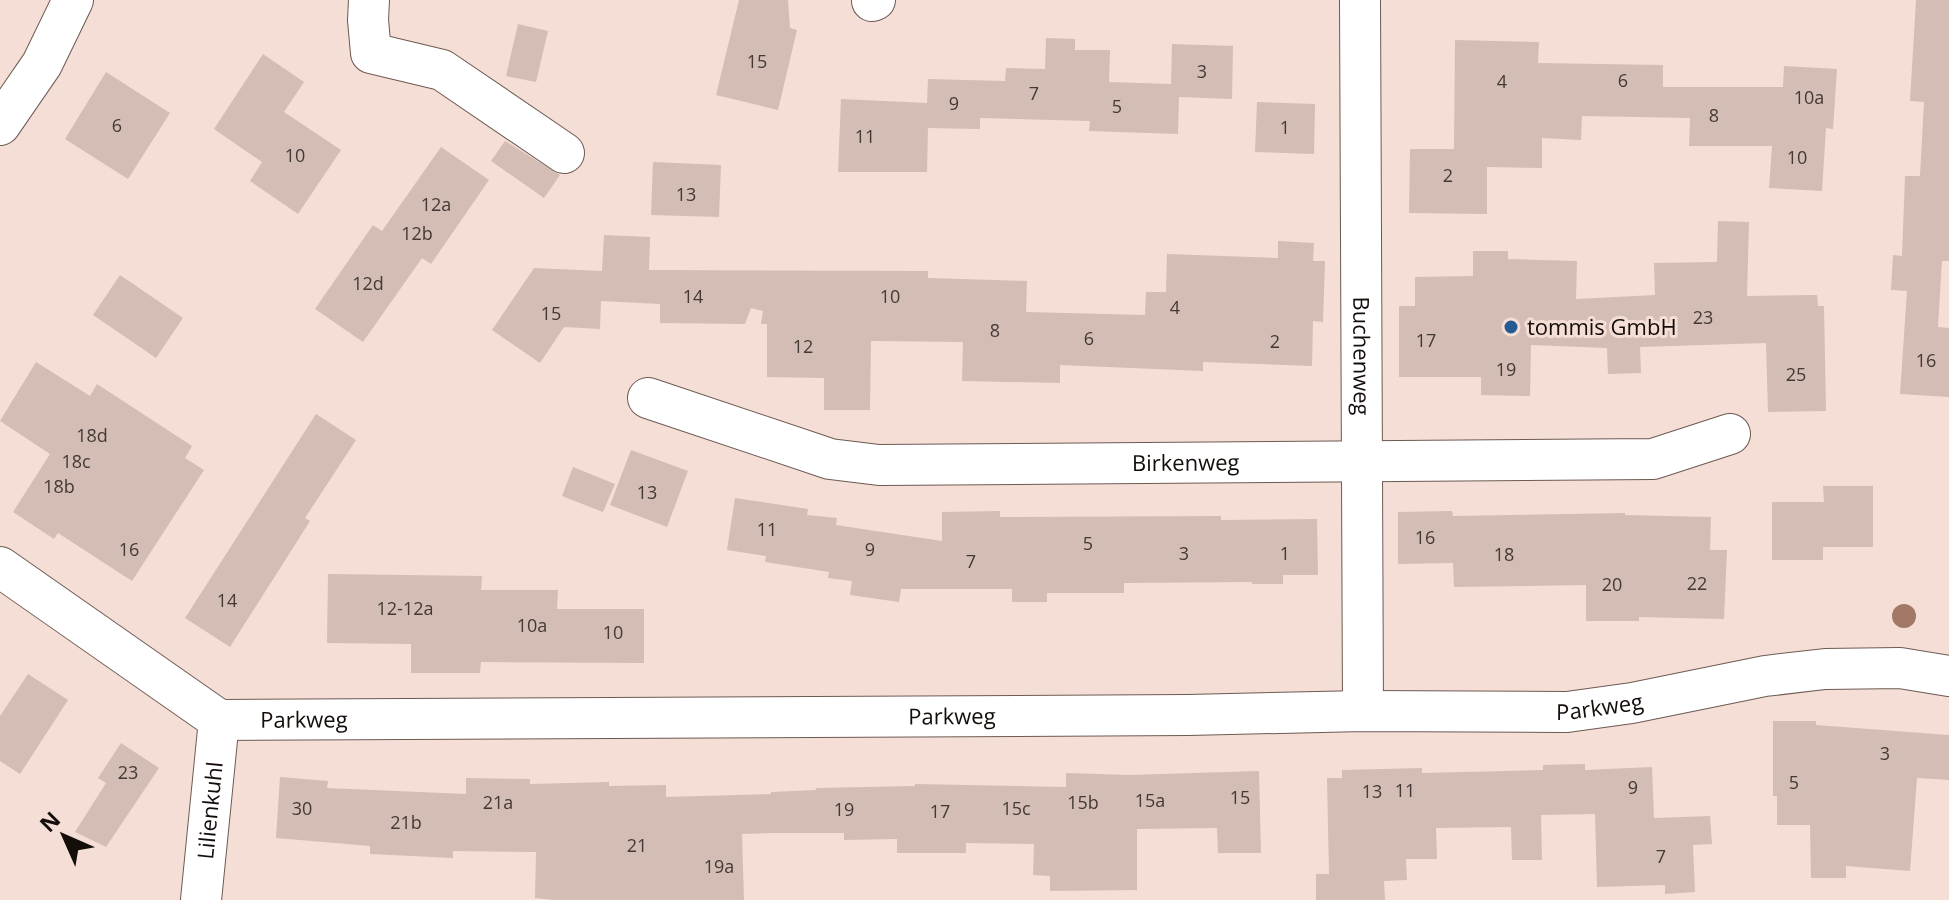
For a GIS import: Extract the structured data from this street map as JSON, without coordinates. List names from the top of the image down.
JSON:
{
  "streets": {
    "street": [
      "Buchenweg",
      "Birkenweg",
      "Parkweg",
      "Lilienkuhl"
    ]
  },
  "crossings": [
    ["Buchenweg", "Birkenweg"],
    ["Buchenweg", "Parkweg"],
    ["Parkweg", "Lilienkuhl"]
  ],
  "places": ["tommis GmbH"],
  "house_numbers": [
    "15",
    "3",
    "6",
    "4",
    "7",
    "10a",
    "9",
    "5",
    "8",
    "6",
    "1",
    "11",
    "10",
    "10",
    "2",
    "13",
    "12a",
    "12b",
    "12d",
    "14",
    "10",
    "4",
    "15",
    "23",
    "8",
    "6",
    "17",
    "2",
    "12",
    "16",
    "19",
    "25",
    "18d",
    "18c",
    "18b",
    "13",
    "11",
    "16",
    "5",
    "16",
    "9",
    "3",
    "1",
    "18",
    "7",
    "22",
    "20",
    "14",
    "12-12a",
    "10a",
    "10",
    "3",
    "23",
    "5",
    "9",
    "11",
    "13",
    "15",
    "15a",
    "21a",
    "15b",
    "30",
    "15c",
    "19",
    "17",
    "21b",
    "21",
    "7",
    "19a"
  ],
  "north": "top left"
}
